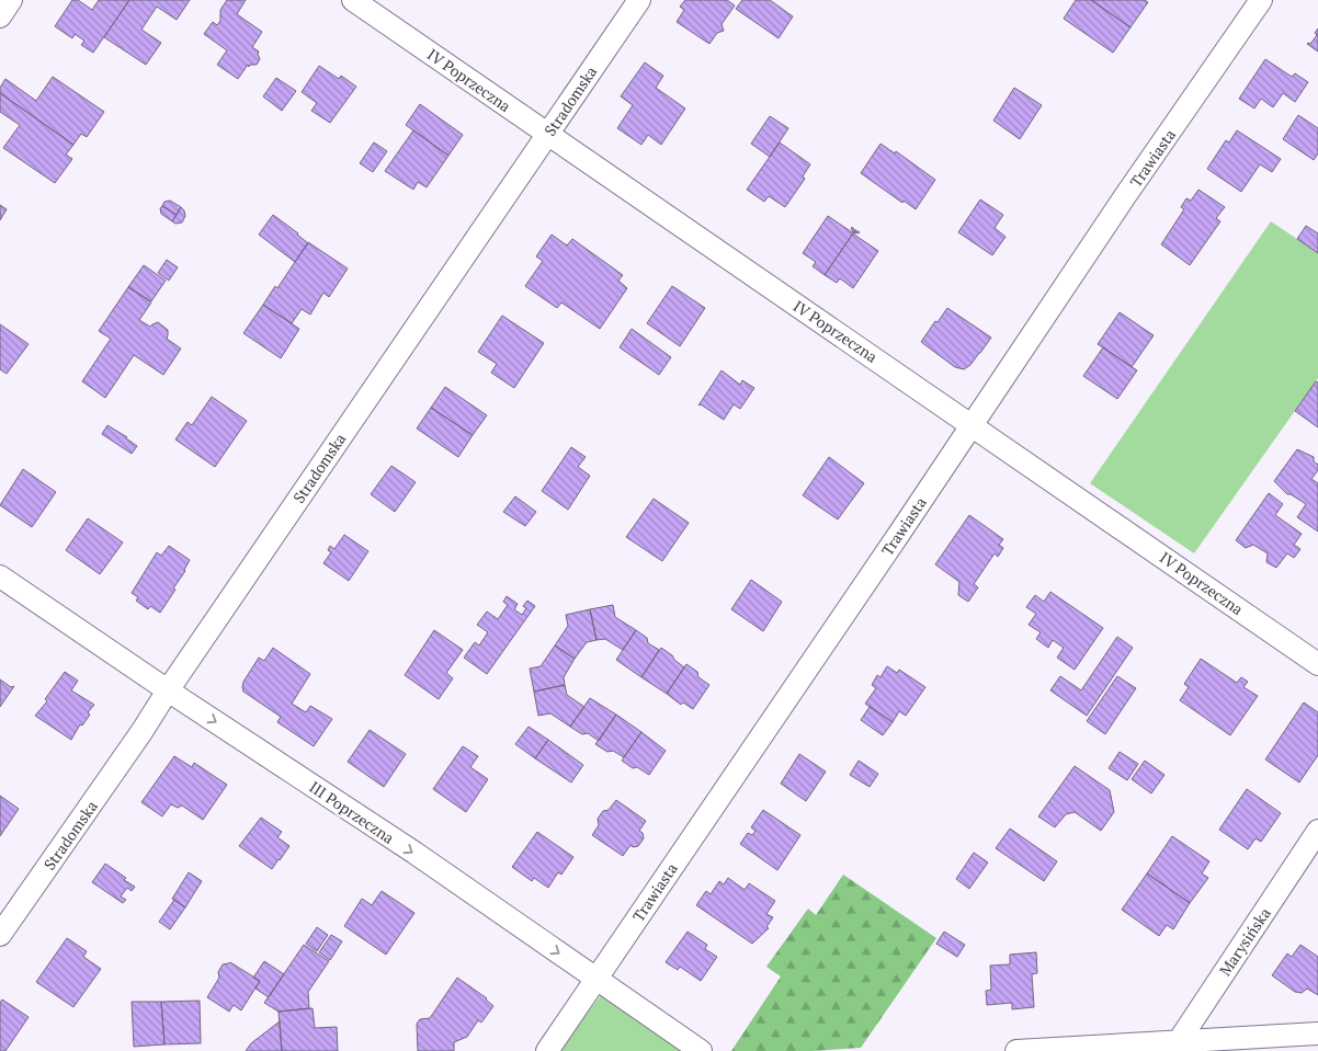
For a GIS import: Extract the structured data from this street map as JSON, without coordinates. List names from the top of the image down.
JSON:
{
  "streets": {
    "street": [
      "IV Poprzeczna",
      "Stradomska",
      "Trawiasta",
      "III Poprzeczna",
      "Marysińska"
    ]
  },
  "crossings": [
    ["IV Poprzeczna", "Stradomska"],
    ["IV Poprzeczna", "Trawiasta"],
    ["Stradomska", "III Poprzeczna"],
    ["Trawiasta", "III Poprzeczna"]
  ],
  "one_way": ["III Poprzeczna"]
}
